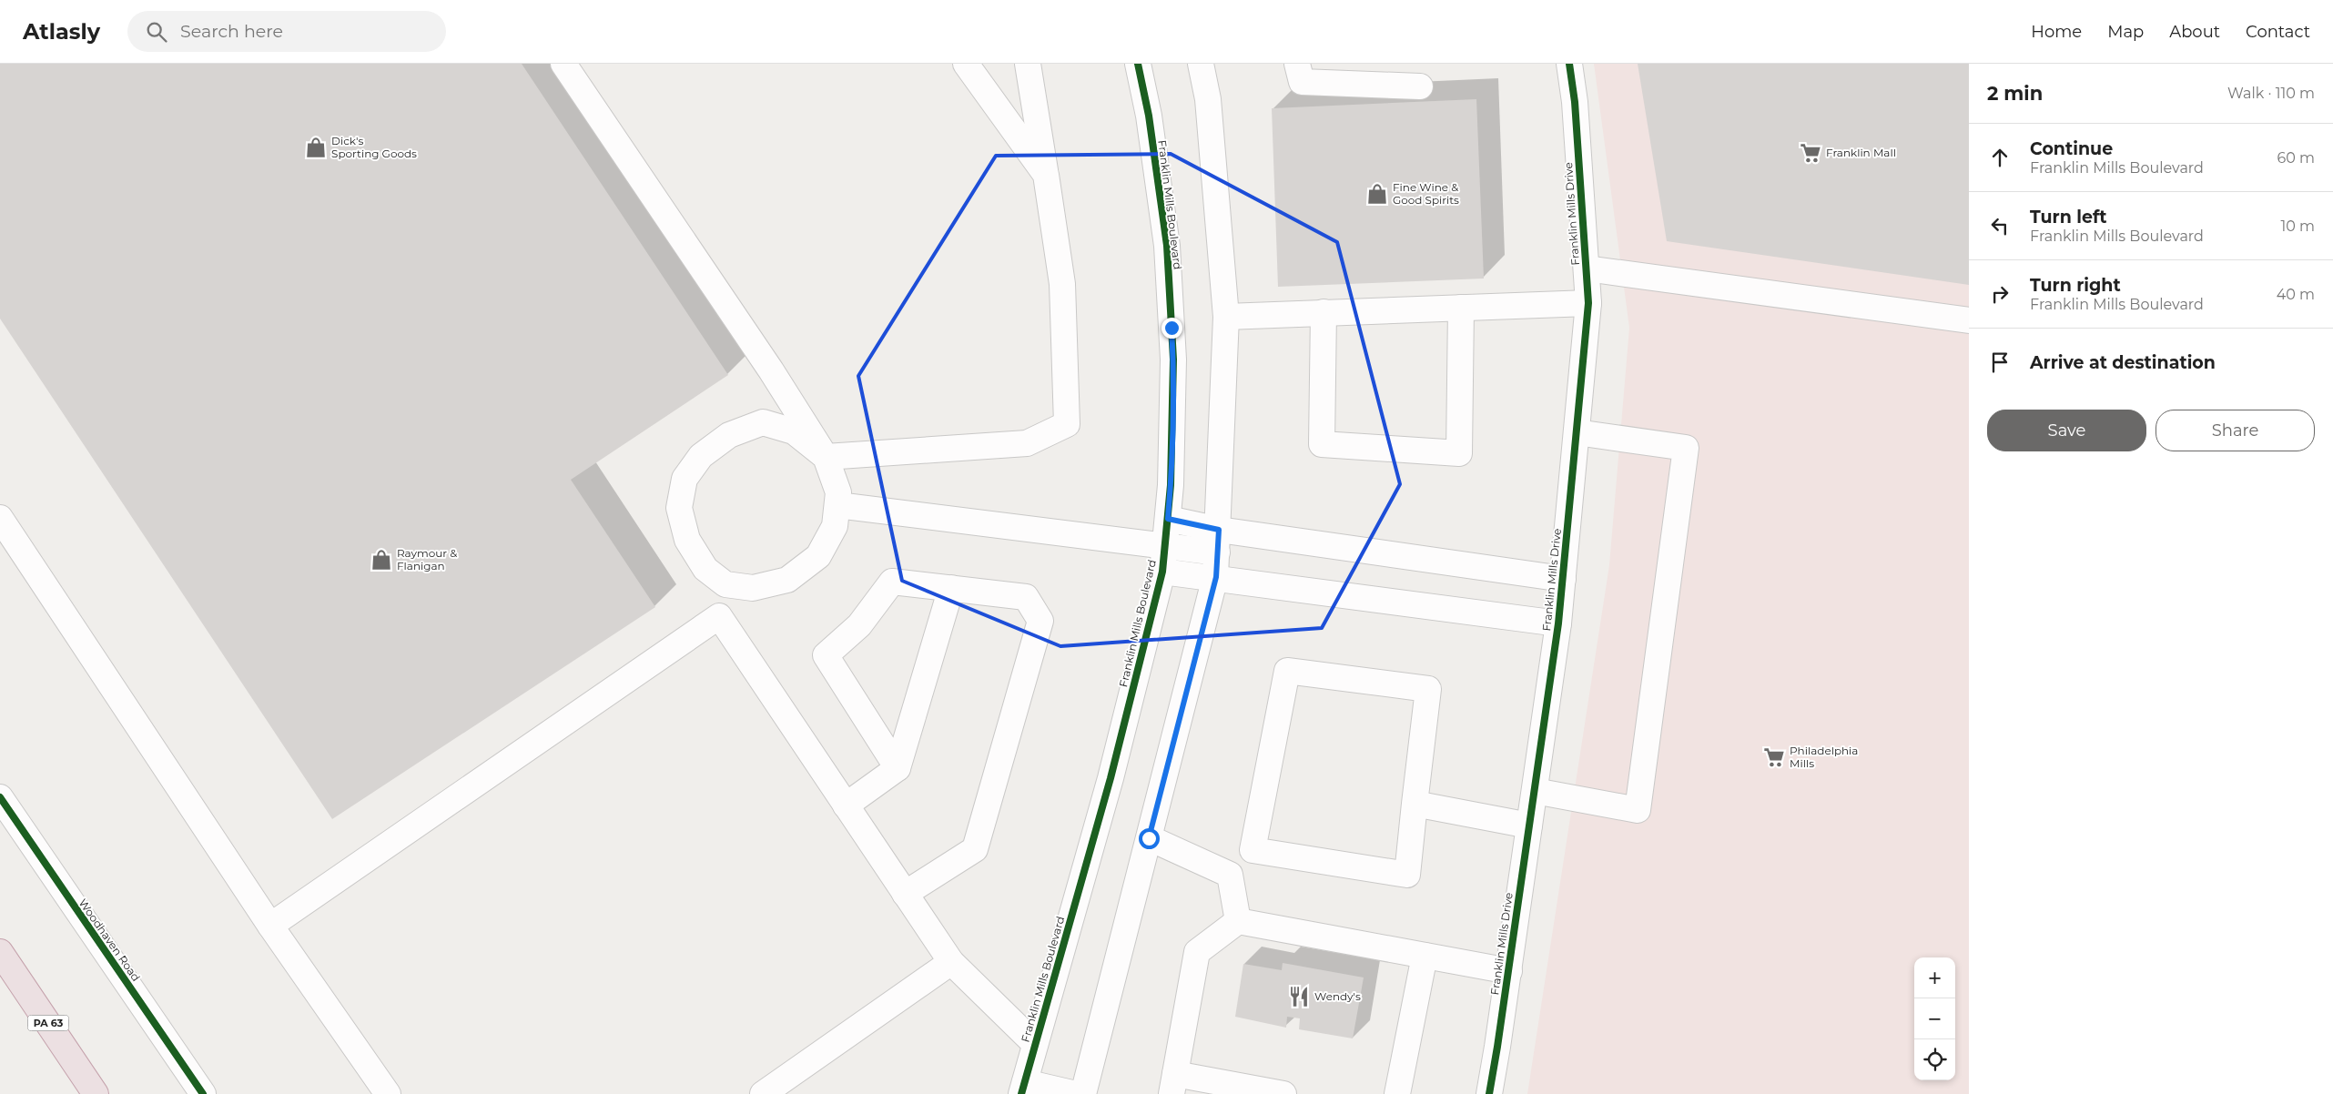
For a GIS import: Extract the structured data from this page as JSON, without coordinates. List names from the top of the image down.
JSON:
{
  "streets": {
    "highway": ["PA 63"],
    "street": ["Franklin Mills Boulevard", "Franklin Mills Drive", "Woodhaven Road"]
  },
  "crossings": [
    ["Franklin Mills Boulevard", "Franklin Mills Drive"]
  ],
  "places": {
    "shop": ["Dick's Sporting Goods", "Fine Wine & Good Spirits", "Raymour & Flanigan"],
    "supermarket": ["Franklin Mall", "Philadelphia Mills"],
    "restaurant": ["Wendy's"]
  },
  "page": {
    "header": "Atlasly",
    "search": "Search here",
    "nav": [
      "Home",
      "Map",
      "About",
      "Contact"
    ],
    "heading": ["2 min", "Walk · 110 m"],
    "list": [
      ["Continue", "Franklin Mills Boulevard", "60 m"],
      ["Turn left", "Franklin Mills Boulevard", "10 m"],
      ["Turn right", "Franklin Mills Boulevard", "40 m"],
      "Arrive at destination"
    ],
    "buttons": ["Save", "Share"],
    "map_buttons": ["+", "−"]
  }
}
